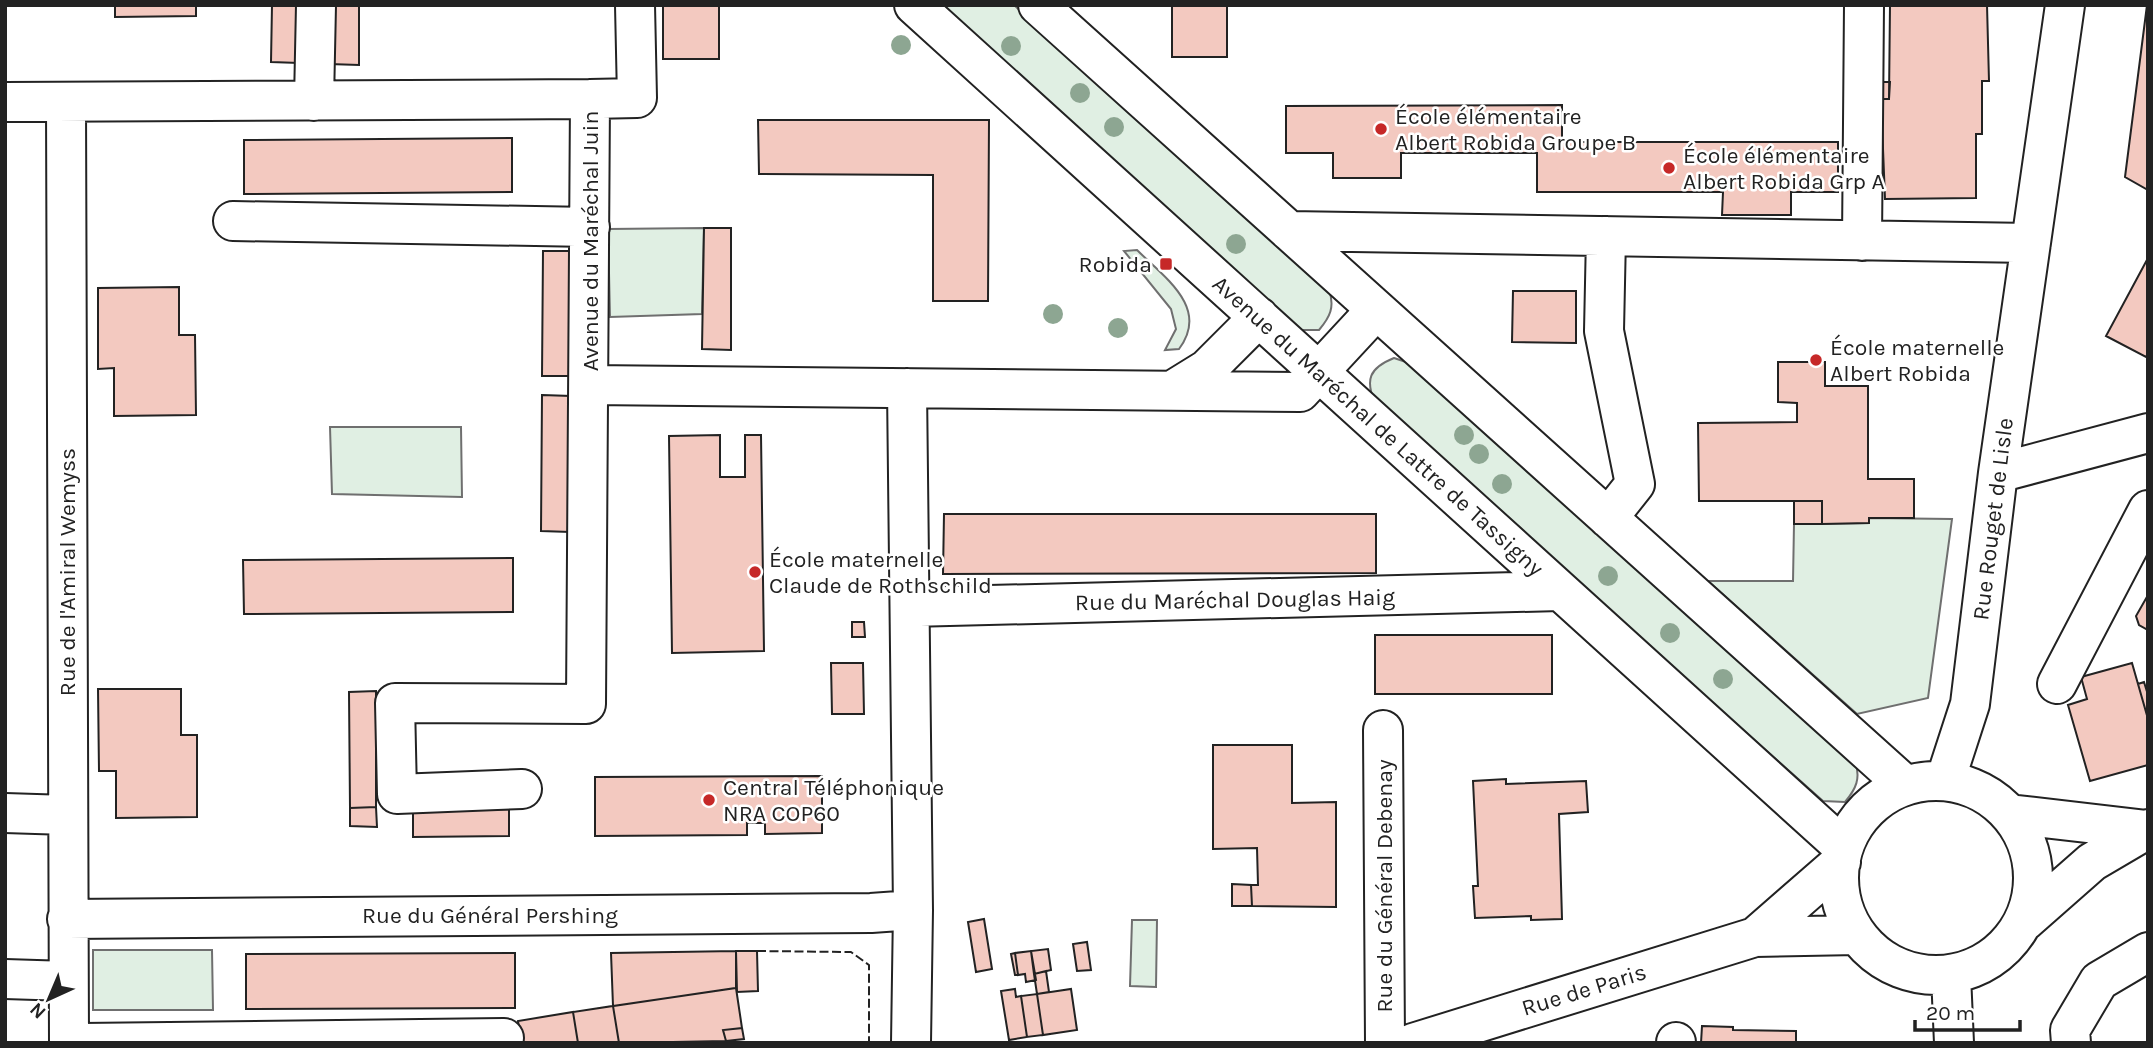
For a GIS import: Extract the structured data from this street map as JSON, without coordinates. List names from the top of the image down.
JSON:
{
  "streets": {
    "street": [
      "Avenue du Maréchal Juin",
      "Avenue du Maréchal de Lattre de Tassigny",
      "Rue Rouget de Lisle",
      "Rue de l'Amiral Wemyss",
      "Rue du Maréchal Douglas Haig",
      "Rue du Général Debenay",
      "Rue du Général Pershing",
      "Rue de Paris"
    ]
  },
  "crossings": [
    ["Avenue du Maréchal Juin", "Rue de l'Amiral Wemyss"],
    ["Avenue du Maréchal de Lattre de Tassigny", "Rue Rouget de Lisle"],
    ["Avenue du Maréchal de Lattre de Tassigny", "Rue du Maréchal Douglas Haig"],
    ["Avenue du Maréchal de Lattre de Tassigny", "Rue de Paris"],
    ["Rue Rouget de Lisle", "Rue de Paris"],
    ["Rue de l'Amiral Wemyss", "Rue du Général Pershing"]
  ],
  "places": {
    "other": [
      "École élémentaire Albert Robida Groupe B",
      "École élémentaire Albert Robida Grp A",
      "École maternelle Albert Robida",
      "École maternelle Claude de Rothschild",
      "Central Téléphonique NRA COP60"
    ],
    "transit": ["Robida"]
  },
  "scale_bar": "20 m",
  "north": "bottom left"
}
